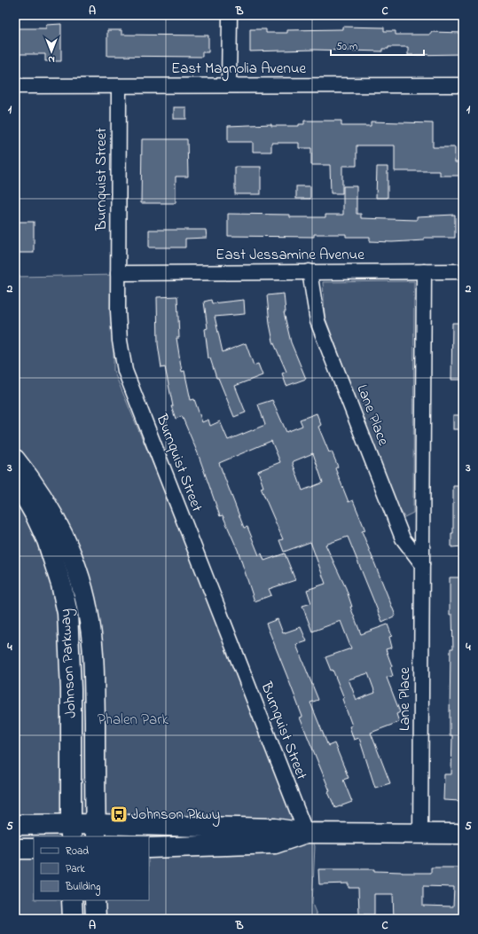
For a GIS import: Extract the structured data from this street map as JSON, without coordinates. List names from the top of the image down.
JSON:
{
  "streets": {
    "street": [
      "East Magnolia Avenue",
      "Burnquist Street",
      "East Jessamine Avenue",
      "Lane Place",
      "Johnson Parkway"
    ]
  },
  "crossings": [
    ["East Magnolia Avenue", "Burnquist Street"],
    ["Burnquist Street", "East Jessamine Avenue"],
    ["East Jessamine Avenue", "Lane Place"]
  ],
  "parks": ["Phalen Park"],
  "places": {
    "bus stop": ["Johnson Pkwy"]
  },
  "legend": ["Road", "Park", "Building"],
  "scale_bar": "50 m",
  "north": "bottom",
  "grid": {
    "columns": ["A", "B", "C"],
    "rows": [
      "1",
      "2",
      "3",
      "4",
      "5"
    ]
  }
}
